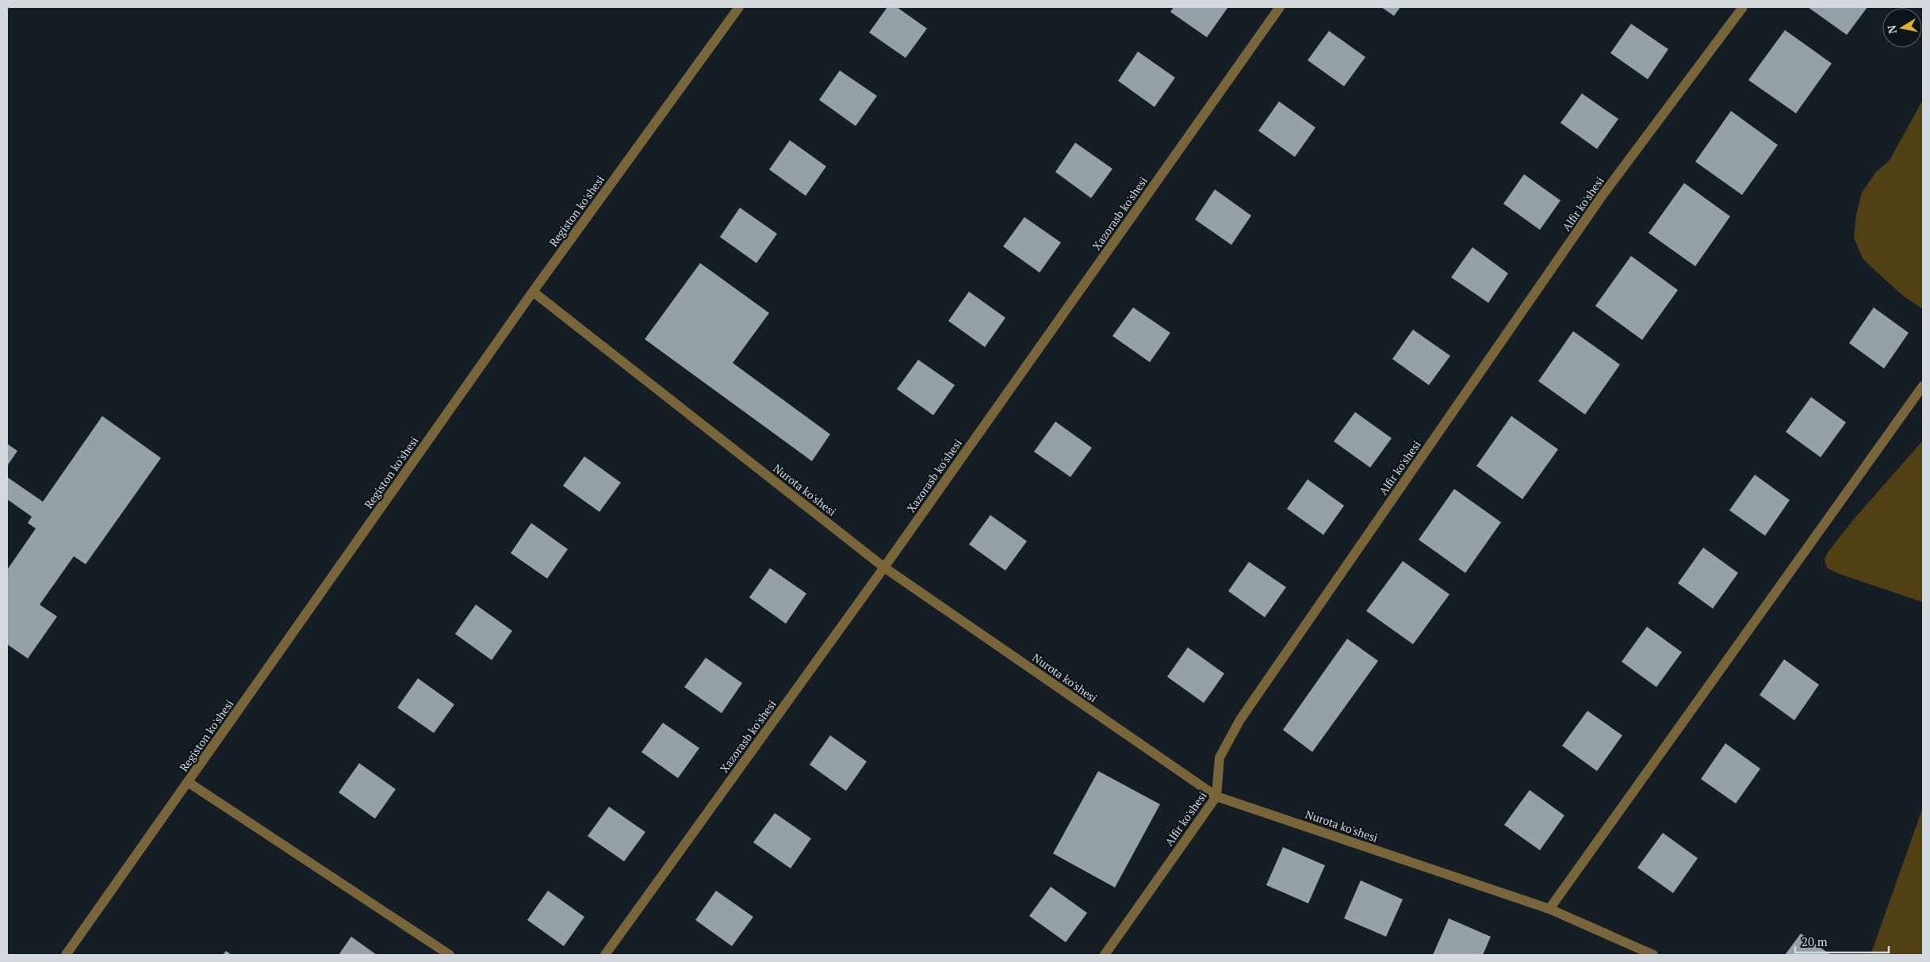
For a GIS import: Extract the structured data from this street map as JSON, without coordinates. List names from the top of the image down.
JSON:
{
  "streets": {
    "street": [
      "Alfir ko'shesi",
      "Registon ko'shesi",
      "Xazorasb ko'shesi",
      "Nurota ko'shesi"
    ]
  },
  "crossings": [
    ["Alfir ko'shesi", "Nurota ko'shesi"],
    ["Registon ko'shesi", "Nurota ko'shesi"],
    ["Xazorasb ko'shesi", "Nurota ko'shesi"]
  ],
  "scale_bar": "20 m",
  "north": "left"
}
